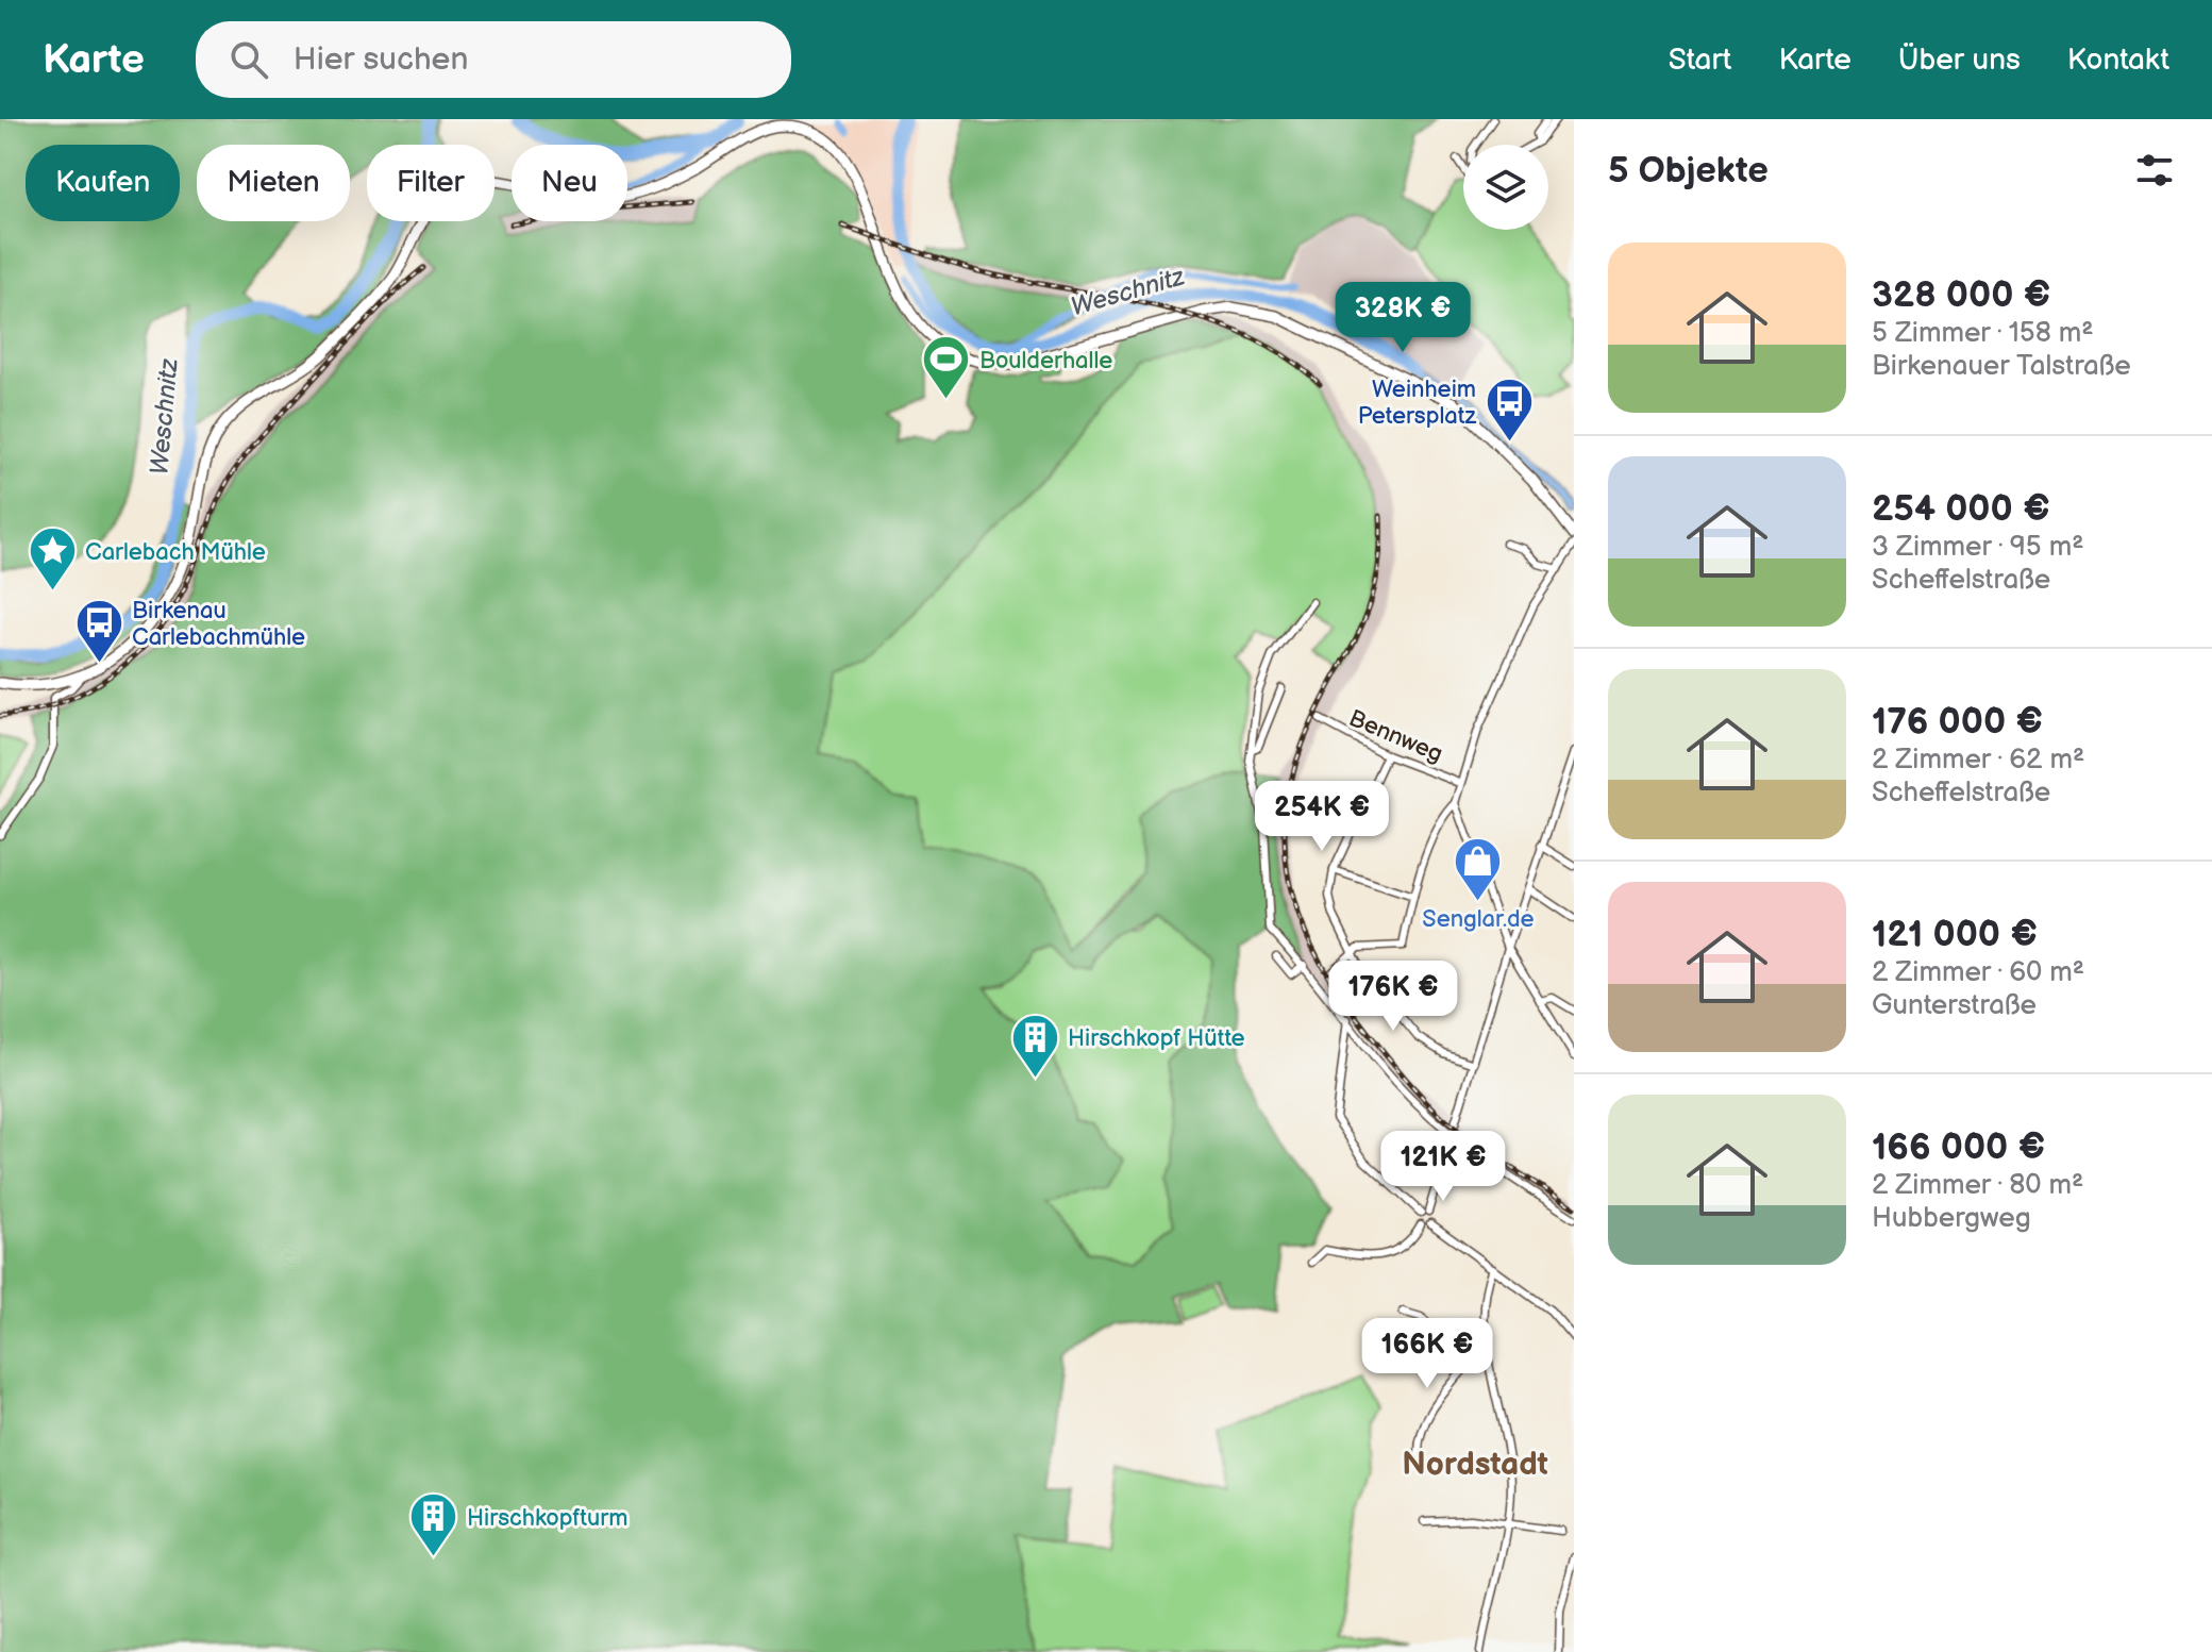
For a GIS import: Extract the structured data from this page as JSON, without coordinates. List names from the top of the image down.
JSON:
{
  "streets": {
    "street": ["Bennweg"]
  },
  "districts": ["Nordstadt"],
  "water": ["Weschnitz"],
  "places": {
    "sports": ["Boulderhalle"],
    "bus stop": ["Weinheim Petersplatz", "Birkenau Carlebachmühle"],
    "place": ["Carlebach Mühle"],
    "shop": ["Senglar.de"],
    "building": ["Hirschkopf Hütte", "Hirschkopfturm"]
  },
  "page": {
    "header": "Karte",
    "search": "Hier suchen",
    "nav": [
      "Start",
      "Karte",
      "Über uns",
      "Kontakt"
    ],
    "heading": "5 Objekte",
    "chip": [
      "Kaufen",
      "Mieten",
      "Filter",
      "Neu"
    ],
    "list": [
      {
        "name": "328 000 €",
        "note": "5 Zimmer · 158 m² · Birkenauer Talstraße"
      },
      {
        "name": "254 000 €",
        "note": "3 Zimmer · 95 m² · Scheffelstraße"
      },
      {
        "name": "176 000 €",
        "note": "2 Zimmer · 62 m² · Scheffelstraße"
      },
      {
        "name": "121 000 €",
        "note": "2 Zimmer · 60 m² · Gunterstraße"
      },
      {
        "name": "166 000 €",
        "note": "2 Zimmer · 80 m² · Hubbergweg"
      }
    ],
    "price": [
      "328K €",
      "254K €",
      "176K €",
      "121K €",
      "166K €"
    ]
  }
}
